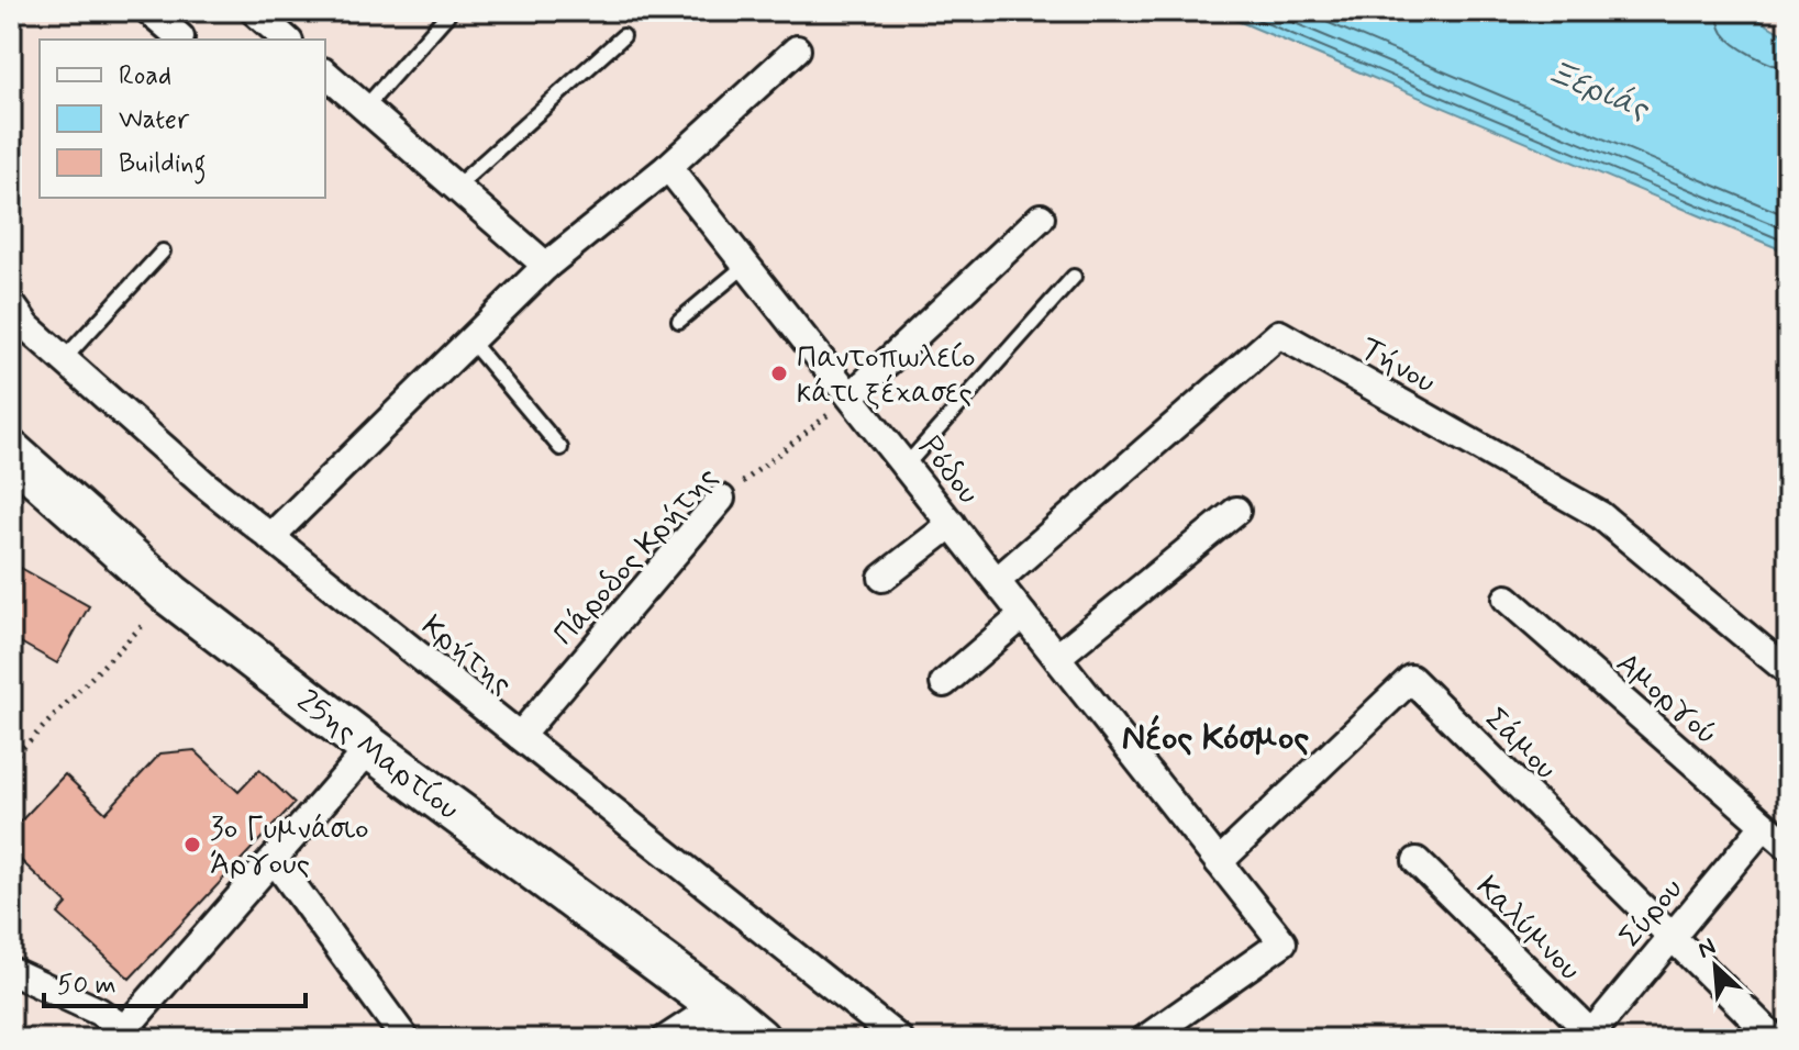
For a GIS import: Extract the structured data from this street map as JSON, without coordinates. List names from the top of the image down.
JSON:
{
  "streets": {
    "main road": ["25ης Μαρτίου"],
    "street": [
      "Τήνου",
      "Ρόδου",
      "Πάροδος Κρήτης",
      "Κρήτης",
      "Αμοργού",
      "Σάμου",
      "Σύρου",
      "Καλύμνου"
    ]
  },
  "crossings": [
    ["Τήνου", "Ρόδου"],
    ["Ρόδου", "Πάροδος Κρήτης"],
    ["Ρόδου", "Σάμου"],
    ["Πάροδος Κρήτης", "Κρήτης"],
    ["Αμοργού", "Σύρου"],
    ["Σάμου", "Σύρου"],
    ["Σύρου", "Καλύμνου"]
  ],
  "districts": ["Νέος Κόσμος"],
  "water": ["Ξεριάς"],
  "places": ["Παντοπωλείο κάτι ξέχασες", "3ο Γυμνάσιο Άργους"],
  "legend": ["Road", "Water", "Building"],
  "scale_bar": "50 m",
  "north": "top left"
}
